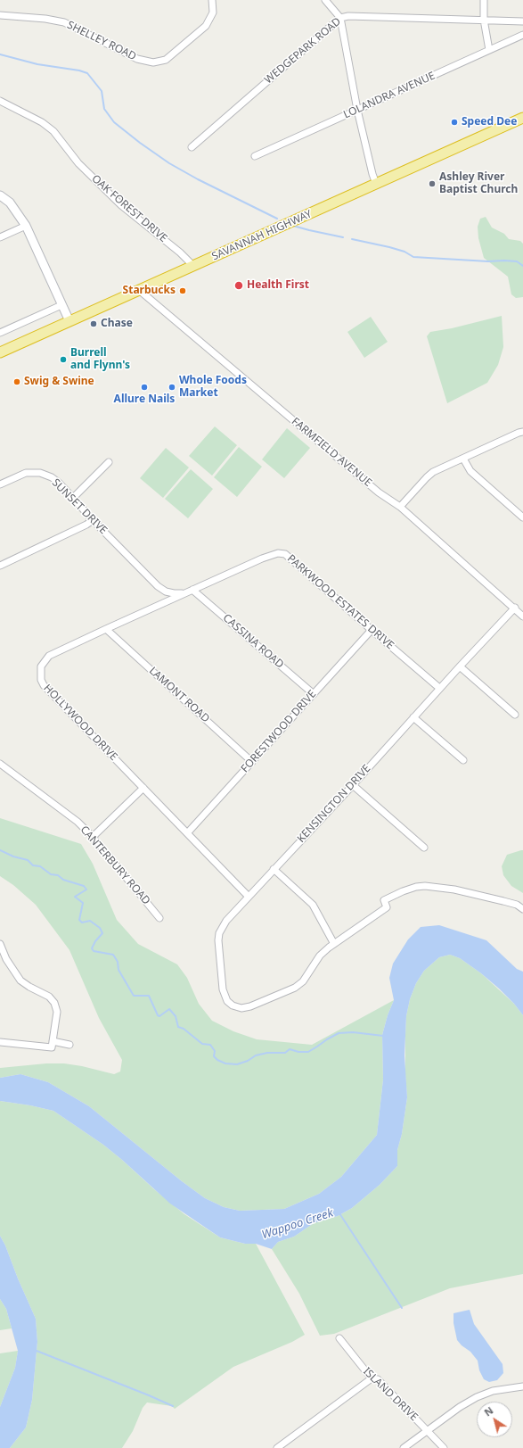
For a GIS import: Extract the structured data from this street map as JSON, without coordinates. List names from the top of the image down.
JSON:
{
  "streets": {
    "highway": ["SAVANNAH HIGHWAY"],
    "street": [
      "SHELLEY ROAD",
      "WEDGEPARK ROAD",
      "LOLANDRA AVENUE",
      "OAK FOREST DRIVE",
      "FARMFIELD AVENUE",
      "SUNSET DRIVE",
      "PARKWOOD ESTATES DRIVE",
      "CASSINA ROAD",
      "LAMONT ROAD",
      "HOLLYWOOD DRIVE",
      "FORESTWOOD DRIVE",
      "KENSINGTON DRIVE",
      "CANTERBURY ROAD",
      "ISLAND DRIVE"
    ]
  },
  "crossings": [
    ["OAK FOREST DRIVE", "SAVANNAH HIGHWAY"],
    ["SAVANNAH HIGHWAY", "FARMFIELD AVENUE"],
    ["FARMFIELD AVENUE", "KENSINGTON DRIVE"],
    ["SUNSET DRIVE", "HOLLYWOOD DRIVE"],
    ["PARKWOOD ESTATES DRIVE", "CASSINA ROAD"],
    ["PARKWOOD ESTATES DRIVE", "HOLLYWOOD DRIVE"],
    ["PARKWOOD ESTATES DRIVE", "FORESTWOOD DRIVE"],
    ["PARKWOOD ESTATES DRIVE", "KENSINGTON DRIVE"],
    ["CASSINA ROAD", "HOLLYWOOD DRIVE"],
    ["CASSINA ROAD", "FORESTWOOD DRIVE"],
    ["LAMONT ROAD", "HOLLYWOOD DRIVE"],
    ["LAMONT ROAD", "FORESTWOOD DRIVE"],
    ["HOLLYWOOD DRIVE", "FORESTWOOD DRIVE"],
    ["HOLLYWOOD DRIVE", "KENSINGTON DRIVE"]
  ],
  "water": ["Wappoo Creek"],
  "places": [
    "Speed Dee",
    "Ashley River Baptist Church",
    "Health First",
    "Starbucks",
    "Chase",
    "Burrell and Flynn's",
    "Swig & Swine",
    "Allure Nails",
    "Whole Foods Market"
  ],
  "north": "top left"
}
